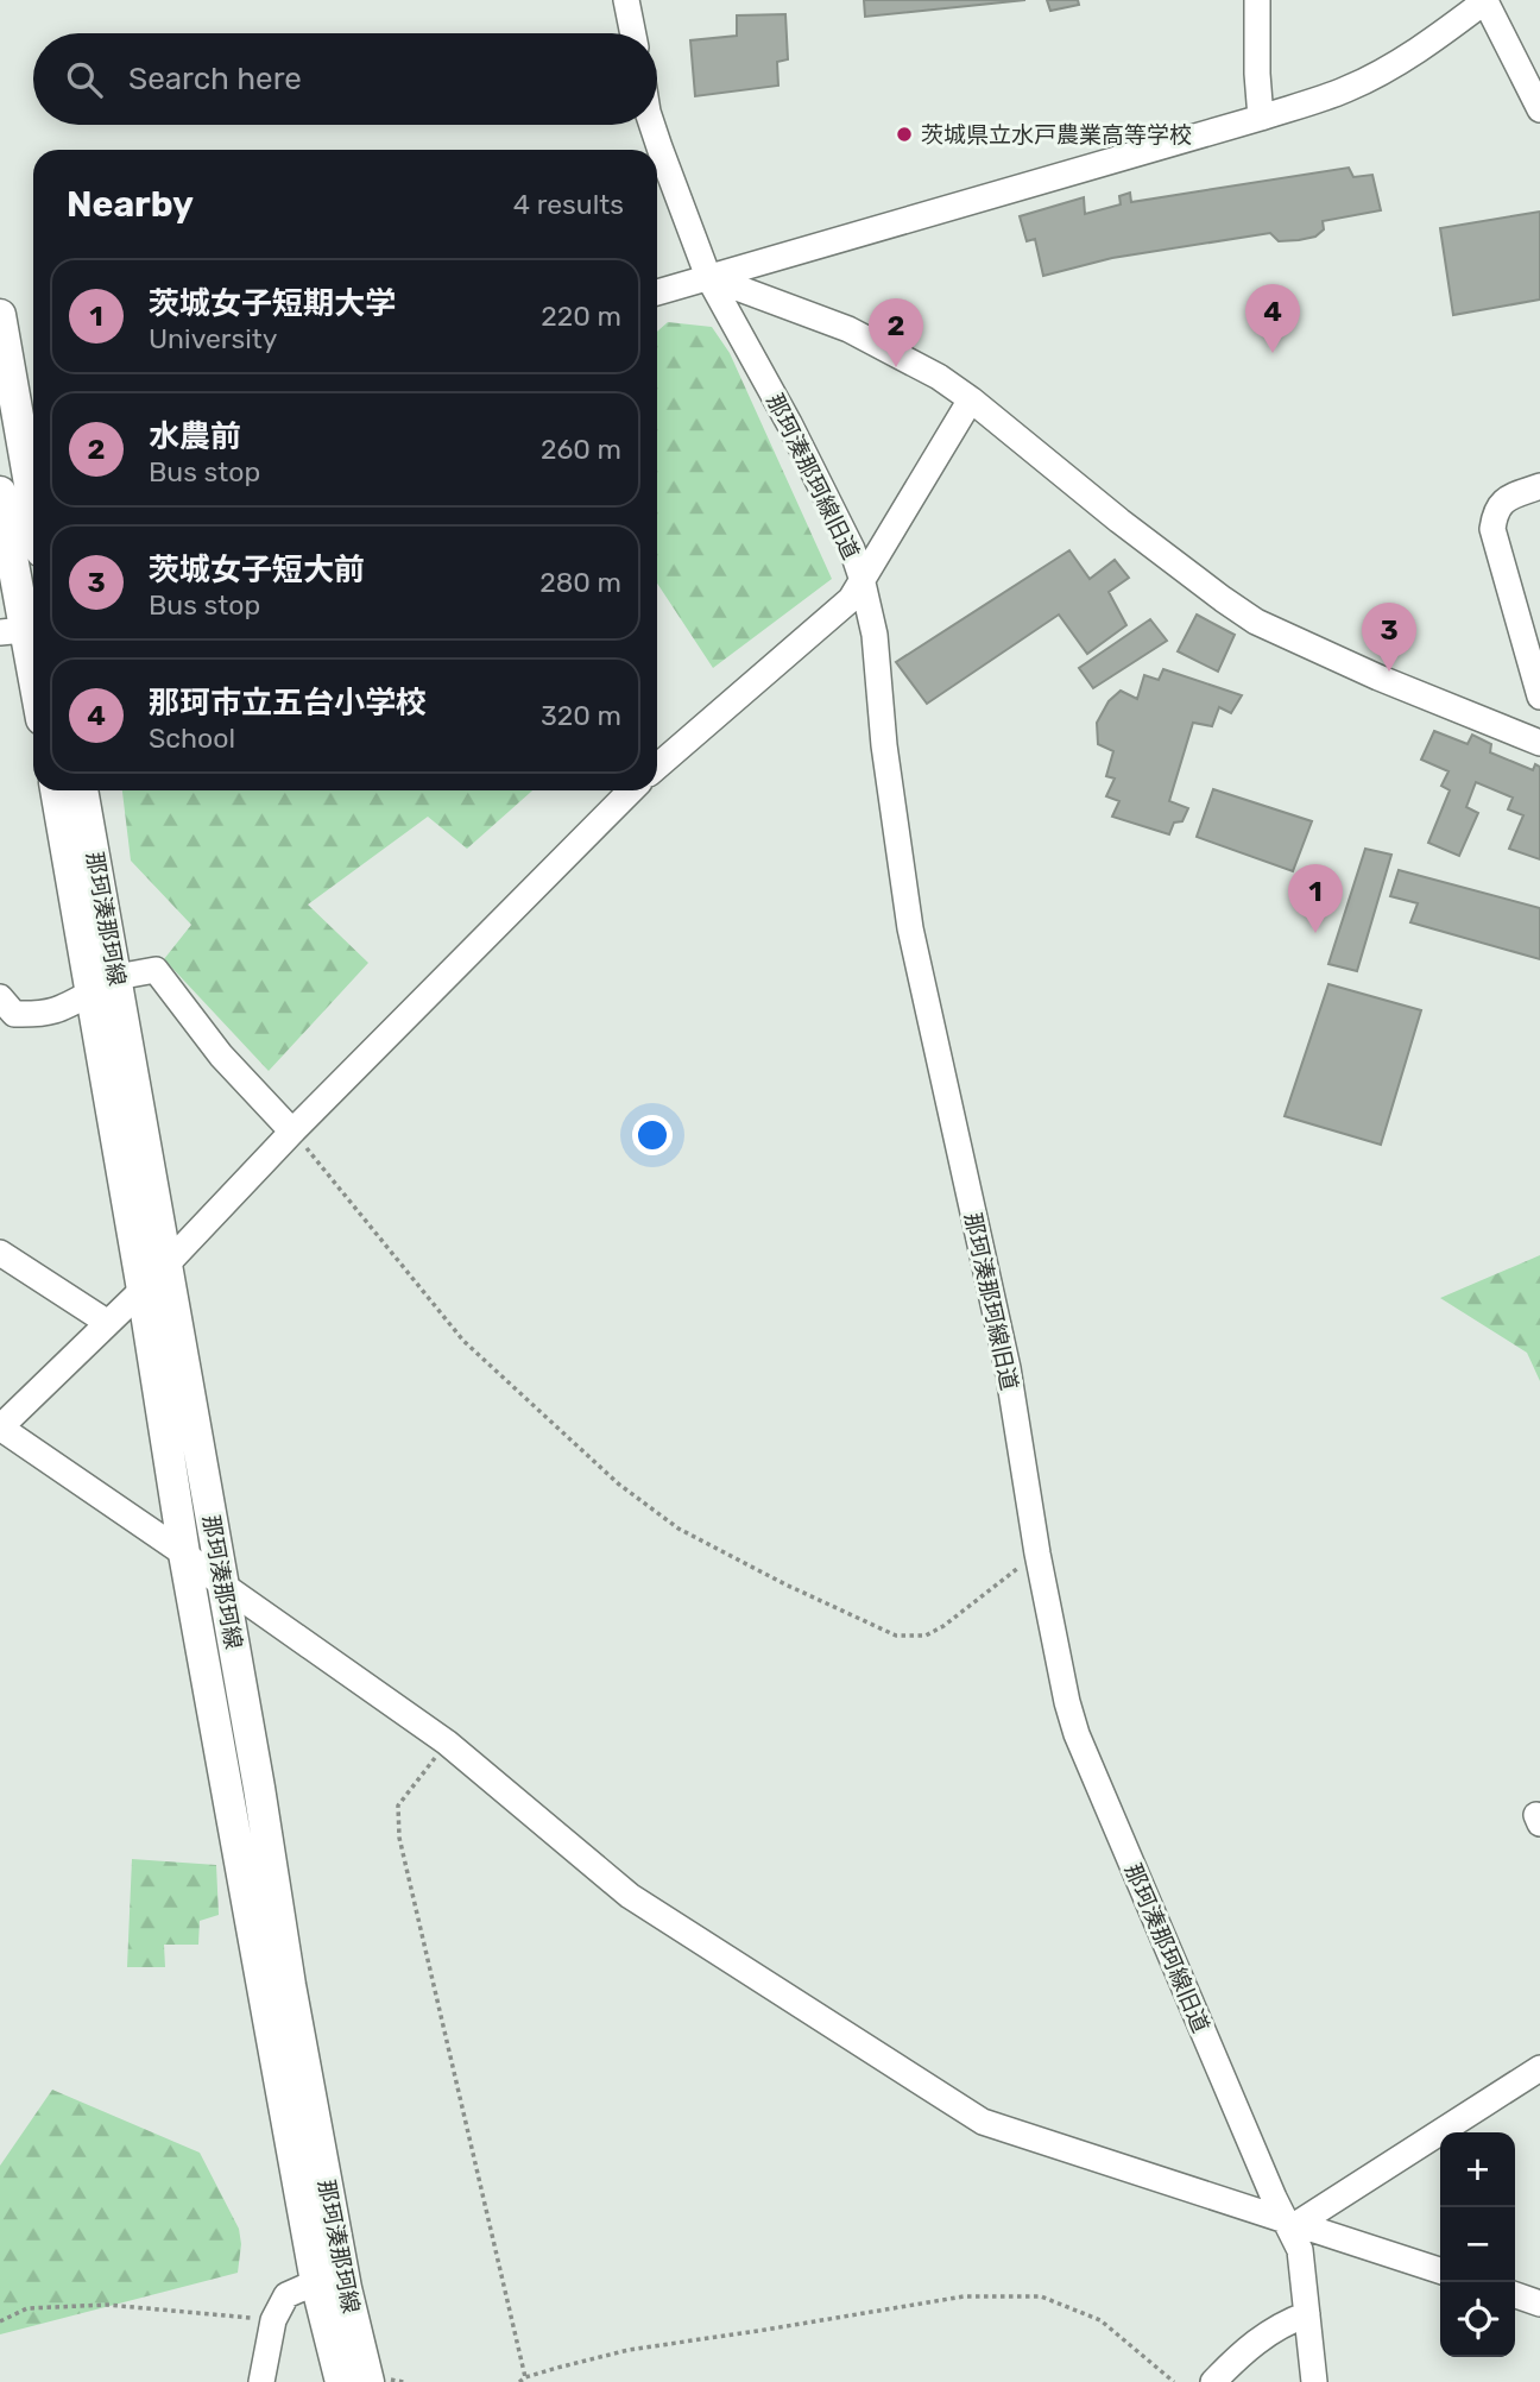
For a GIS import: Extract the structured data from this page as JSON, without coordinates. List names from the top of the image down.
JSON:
{
  "streets": {
    "main road": ["那珂湊那珂線"],
    "street": ["那珂湊那珂線旧道"]
  },
  "places": ["茨城県立水戸農業高等学校"],
  "page": {
    "search": "Search here",
    "heading": ["Nearby", "4 results"],
    "list": [
      {
        "mark": "1",
        "name": "茨城女子短期大学",
        "note": "University",
        "value": "220 m"
      },
      {
        "mark": "2",
        "name": "水農前",
        "note": "Bus stop",
        "value": "260 m"
      },
      {
        "mark": "3",
        "name": "茨城女子短大前",
        "note": "Bus stop",
        "value": "280 m"
      },
      {
        "mark": "4",
        "name": "那珂市立五台小学校",
        "note": "School",
        "value": "320 m"
      }
    ],
    "pins": [
      "4",
      "2",
      "3",
      "1"
    ],
    "map_buttons": ["+", "−"]
  }
}
